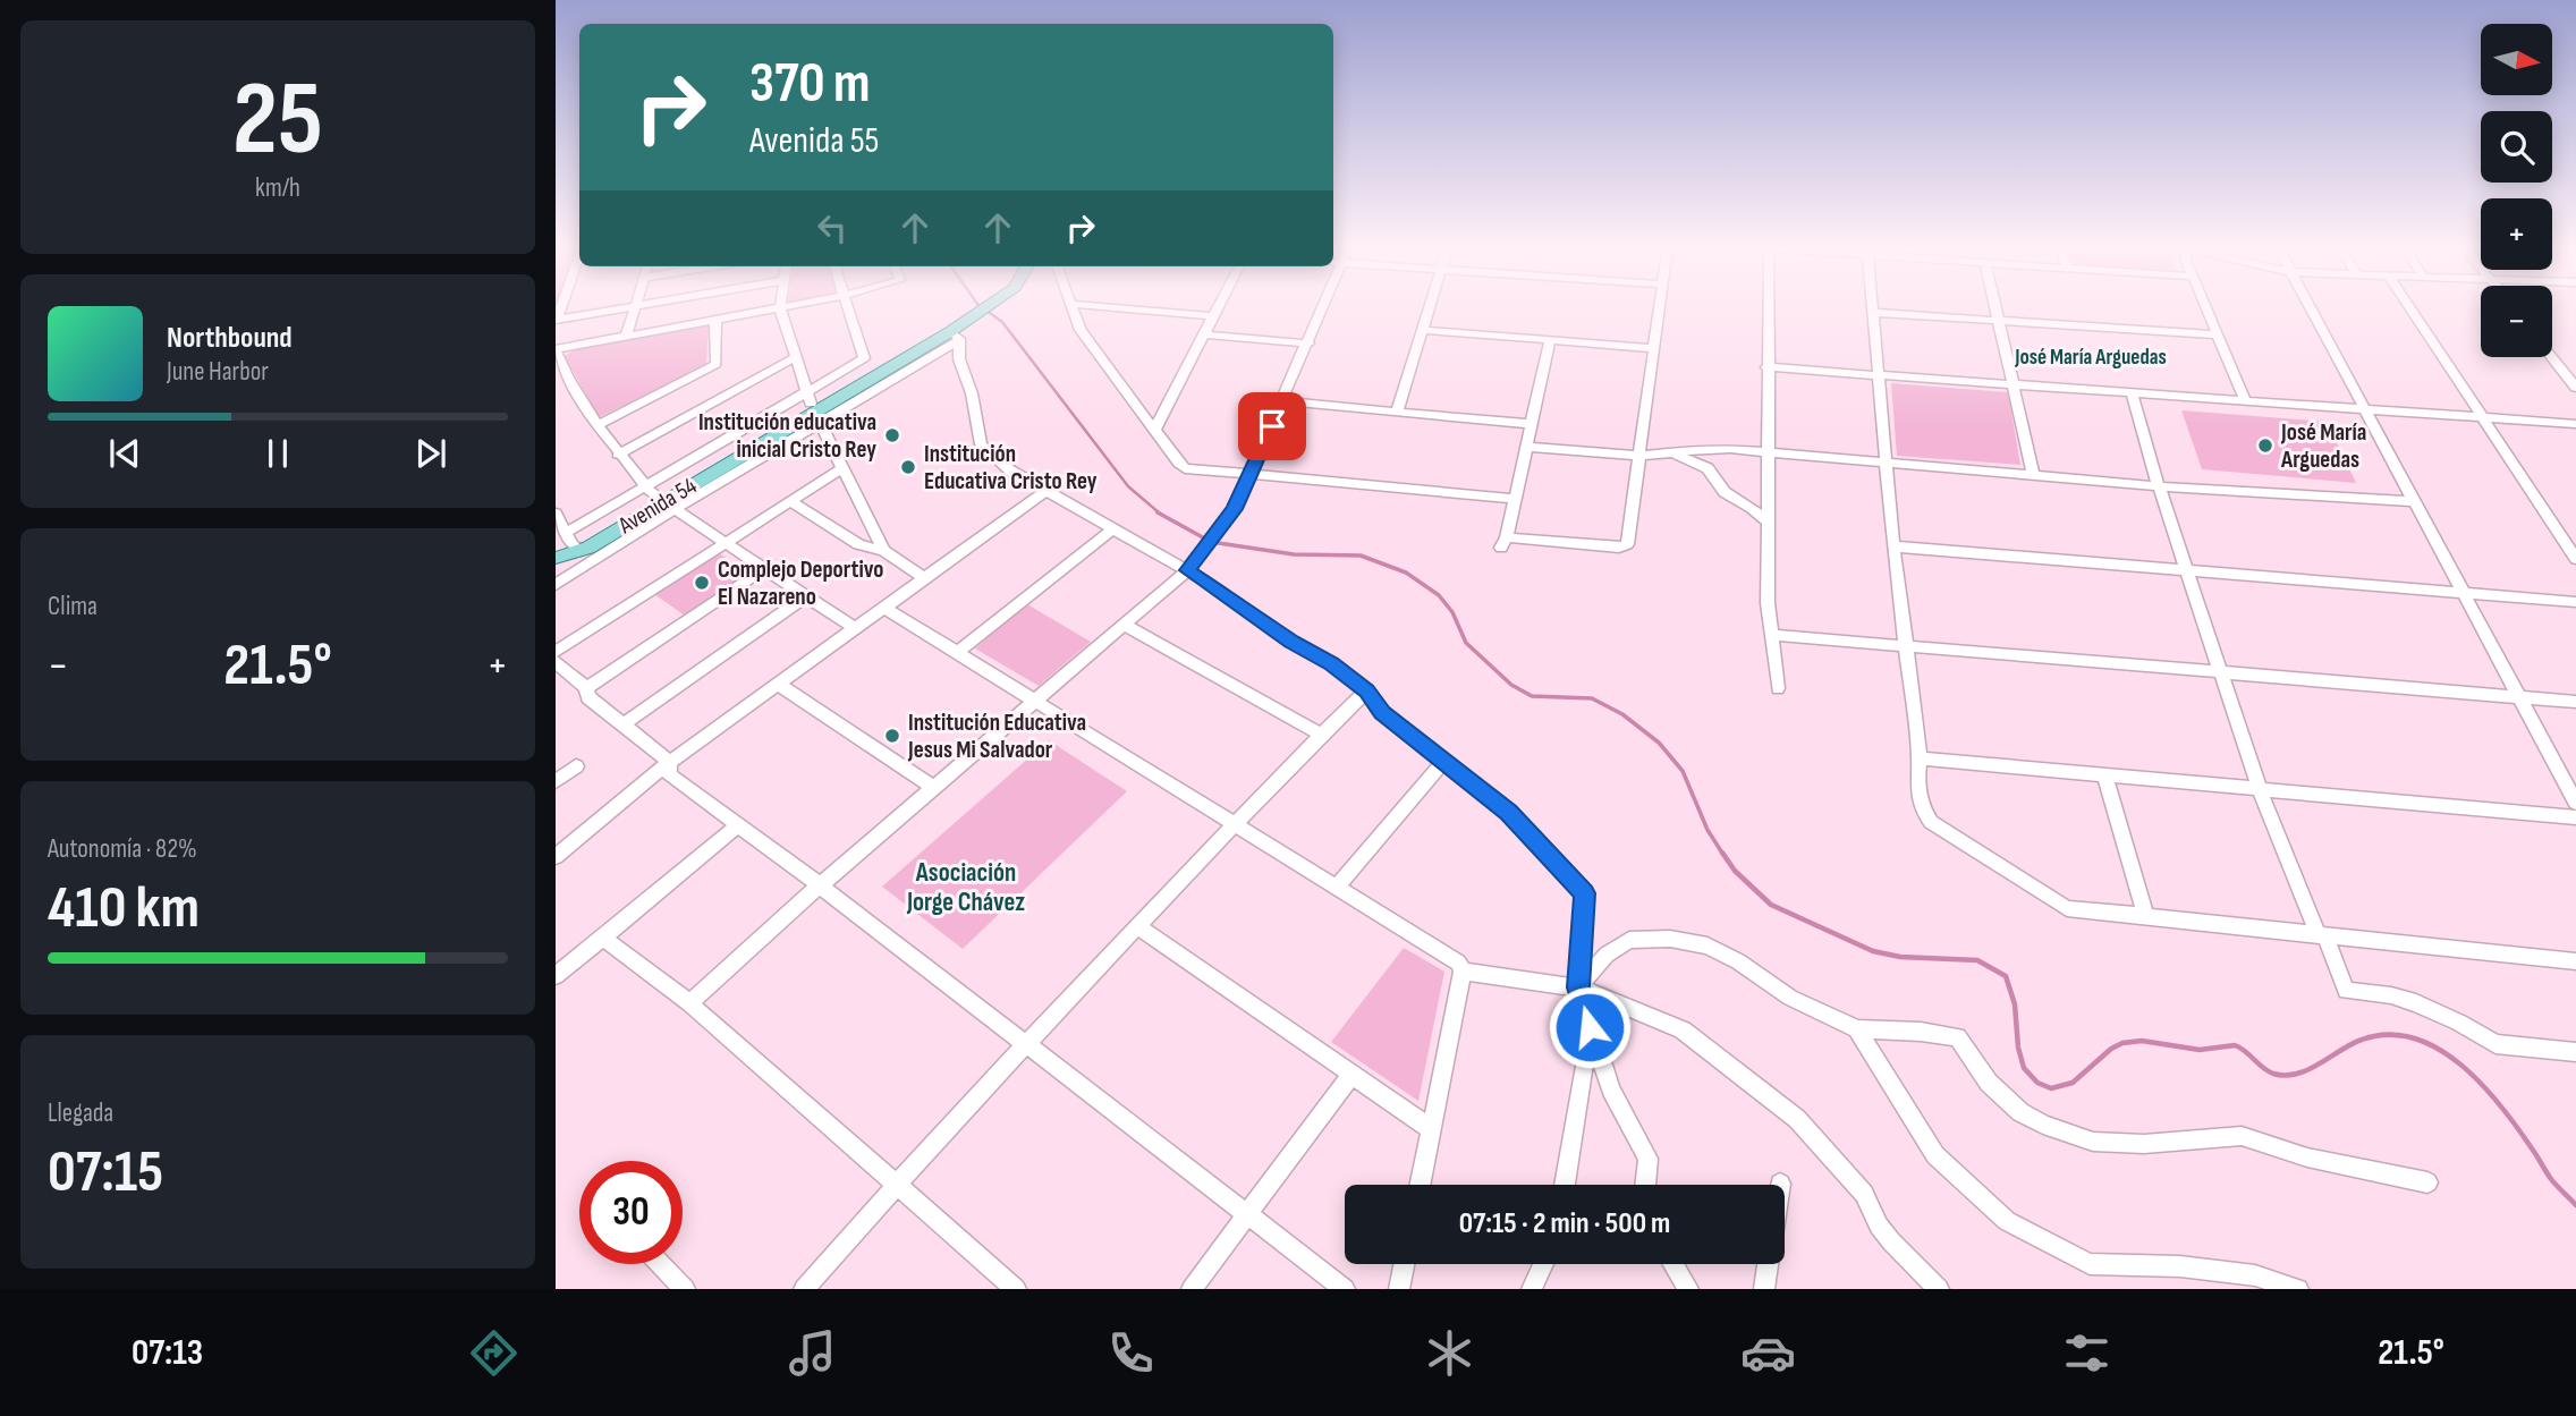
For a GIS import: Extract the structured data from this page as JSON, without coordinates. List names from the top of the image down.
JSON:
{
  "streets": {
    "main road": ["Avenida 54"]
  },
  "districts": ["José María Arguedas", "Asociación Jorge Chávez"],
  "places": [
    "Institución educativa inicial Cristo Rey",
    "José María Arguedas",
    "Institución Educativa Cristo Rey",
    "Complejo Deportivo El Nazareno",
    "Institución Educativa Jesus Mi Salvador"
  ],
  "north": "right",
  "page": {
    "tile": [
      ["25", "km/h"],
      "Clima",
      ["Autonomía · 82%", "410 km"],
      ["Llegada", "07:15"]
    ],
    "map_buttons": ["+", "−"],
    "turn": ["370 m", "Avenida 55"],
    "song": ["Northbound", "June Harbor"],
    "heat": ["−", "21.5°", "+"],
    "limit": "30",
    "trip": "07:15 · 2 min · 500 m",
    "tabs": ["07:13", "21.5°"]
  }
}
